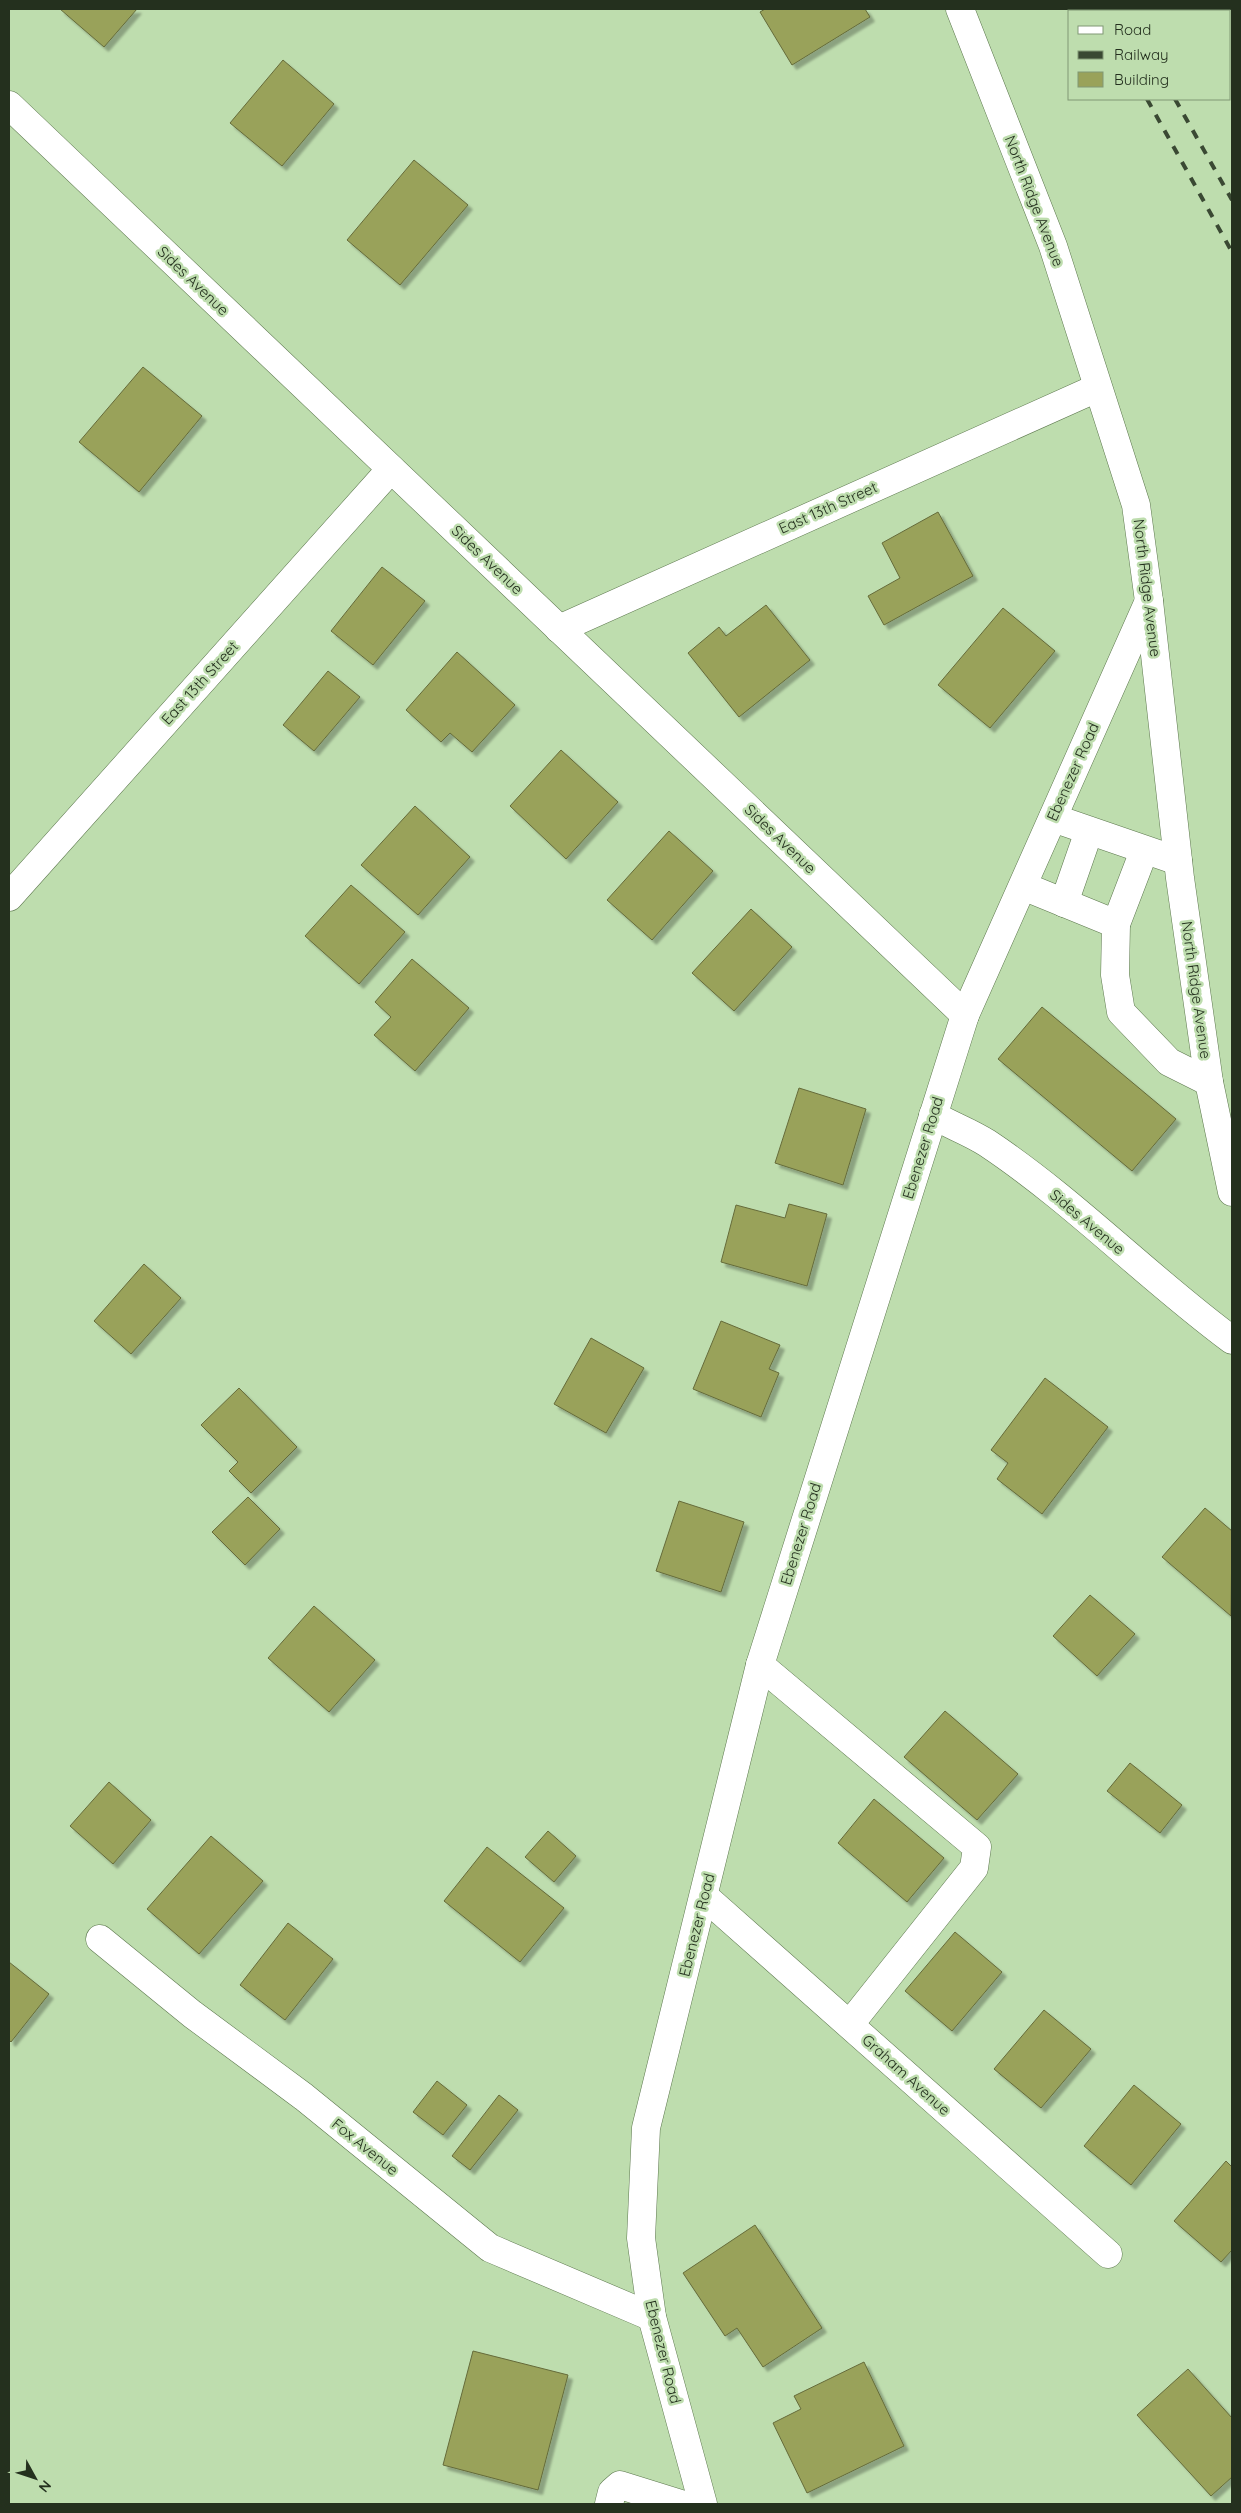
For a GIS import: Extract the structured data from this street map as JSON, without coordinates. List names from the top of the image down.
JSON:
{
  "streets": {
    "street": [
      "North Ridge Avenue",
      "Sides Avenue",
      "East 13th Street",
      "Ebenezer Road",
      "Graham Avenue",
      "Fox Avenue"
    ]
  },
  "crossings": [
    ["North Ridge Avenue", "East 13th Street"],
    ["North Ridge Avenue", "Ebenezer Road"],
    ["Sides Avenue", "East 13th Street"],
    ["Sides Avenue", "Ebenezer Road"],
    ["Ebenezer Road", "Graham Avenue"],
    ["Ebenezer Road", "Fox Avenue"]
  ],
  "legend": ["Road", "Railway", "Building"],
  "north": "bottom right"
}
